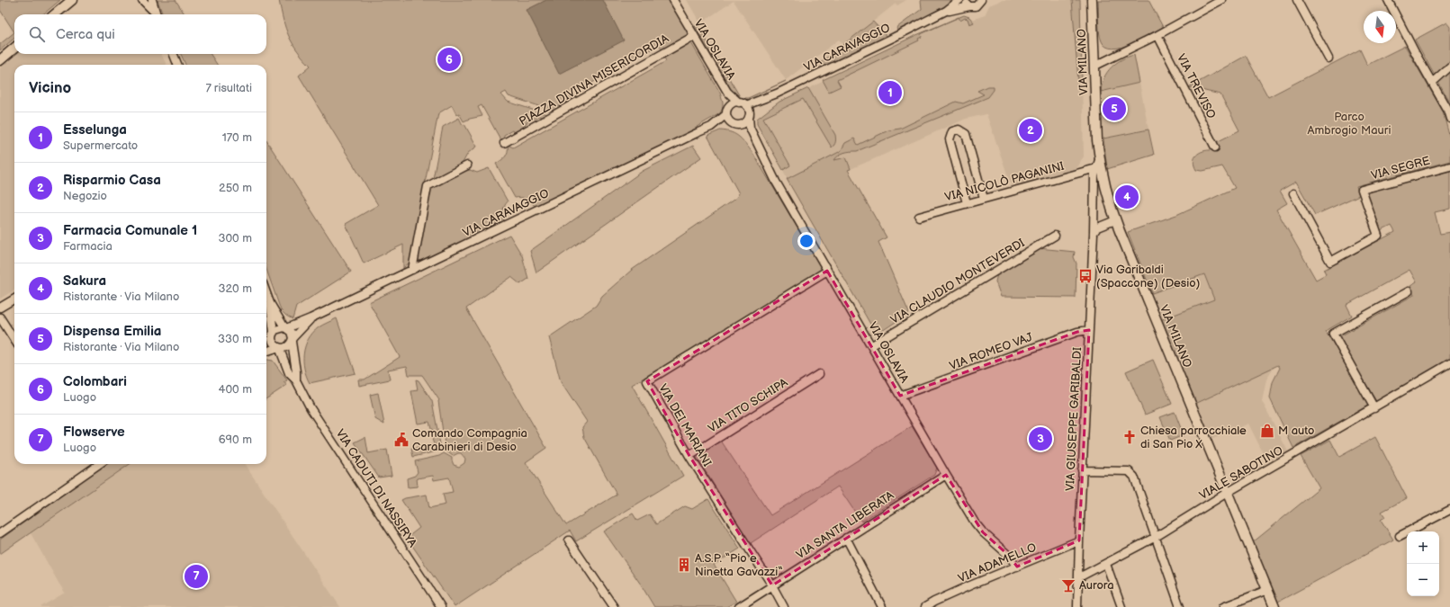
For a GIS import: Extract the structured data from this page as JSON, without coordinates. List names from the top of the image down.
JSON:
{
  "streets": {
    "main road": ["VIA MILANO"],
    "street": [
      "VIA CARAVAGGIO",
      "VIA OSLAVIA",
      "PIAZZA DIVINA MISERICORDIA",
      "VIA TREVISO",
      "VIA SEGRE",
      "VIA NICOLÒ PAGANINI",
      "VIA CLAUDIO MONTEVERDI",
      "VIA ROMEO VAJ",
      "VIA TITO SCHIPA",
      "VIA GIUSEPPE GARIBALDI",
      "VIA DEI MARIANI",
      "VIALE SABOTINO",
      "VIA CADUTI DI NASSIRYA",
      "VIA SANTA LIBERATA",
      "VIA ADAMELLO"
    ]
  },
  "crossings": [
    ["VIA CARAVAGGIO", "VIA OSLAVIA"],
    ["VIA CARAVAGGIO", "VIA CADUTI DI NASSIRYA"],
    ["VIA OSLAVIA", "PIAZZA DIVINA MISERICORDIA"],
    ["VIA OSLAVIA", "VIA CLAUDIO MONTEVERDI"],
    ["VIA OSLAVIA", "VIA ROMEO VAJ"],
    ["VIA OSLAVIA", "VIA DEI MARIANI"],
    ["VIA OSLAVIA", "VIA SANTA LIBERATA"],
    ["VIA OSLAVIA", "VIA ADAMELLO"],
    ["VIA MILANO", "VIA NICOLÒ PAGANINI"],
    ["VIA MILANO", "VIA GIUSEPPE GARIBALDI"],
    ["VIA MILANO", "VIALE SABOTINO"],
    ["VIA NICOLÒ PAGANINI", "VIA GIUSEPPE GARIBALDI"],
    ["VIA ROMEO VAJ", "VIA GIUSEPPE GARIBALDI"],
    ["VIA TITO SCHIPA", "VIA DEI MARIANI"],
    ["VIA GIUSEPPE GARIBALDI", "VIALE SABOTINO"],
    ["VIA GIUSEPPE GARIBALDI", "VIA ADAMELLO"],
    ["VIA DEI MARIANI", "VIA SANTA LIBERATA"]
  ],
  "parks": ["Parco Ambrogio Mauri"],
  "places": {
    "bus stop": ["Via Garibaldi (Spaccone) (Desio)"],
    "shop": ["M auto"],
    "church": ["Chiesa parrocchiale di San Pio X"],
    "public building": ["Comando Compagnia Carabinieri di Desio"],
    "building": ["A.S.P. “Pio e Ninetta Gavazzi“"],
    "bar": ["Aurora"]
  },
  "north": "bottom",
  "page": {
    "search": "Cerca qui",
    "pins": [
      "6",
      "1",
      "5",
      "2",
      "4",
      "3",
      "7"
    ],
    "heading": ["Vicino", "7 risultati"],
    "list": [
      {
        "mark": "1",
        "name": "Esselunga",
        "note": "Supermercato",
        "value": "170 m"
      },
      {
        "mark": "2",
        "name": "Risparmio Casa",
        "note": "Negozio",
        "value": "250 m"
      },
      {
        "mark": "3",
        "name": "Farmacia Comunale 1",
        "note": "Farmacia",
        "value": "300 m"
      },
      {
        "mark": "4",
        "name": "Sakura",
        "note": "Ristorante · Via Milano",
        "value": "320 m"
      },
      {
        "mark": "5",
        "name": "Dispensa Emilia",
        "note": "Ristorante · Via Milano",
        "value": "330 m"
      },
      {
        "mark": "6",
        "name": "Colombari",
        "note": "Luogo",
        "value": "400 m"
      },
      {
        "mark": "7",
        "name": "Flowserve",
        "note": "Luogo",
        "value": "690 m"
      }
    ],
    "map_buttons": ["+", "−"]
  }
}
